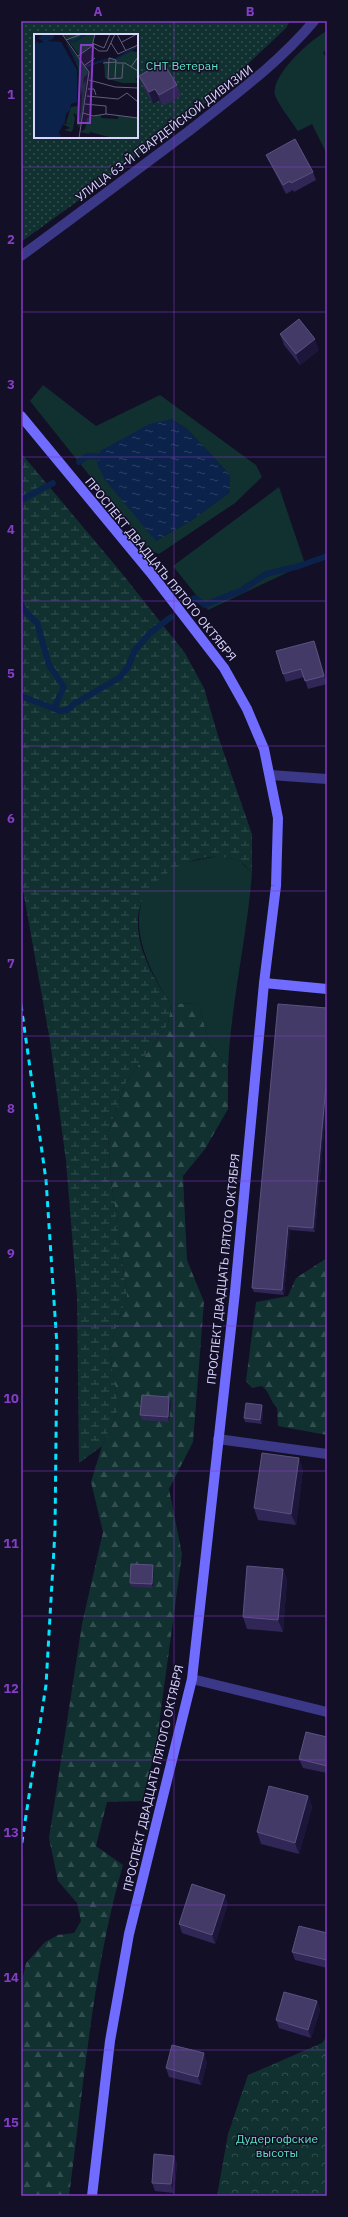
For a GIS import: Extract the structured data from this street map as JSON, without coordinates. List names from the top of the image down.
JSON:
{
  "streets": {
    "street": ["УЛИЦА 63-Й ГВАРДЕЙСКОЙ ДИВИЗИИ", "ПРОСПЕКТ ДВАДЦАТЬ ПЯТОГО ОКТЯБРЯ"]
  },
  "parks": ["СНТ Ветеран", "Дудергофские высоты"],
  "grid": {
    "columns": ["A", "B"],
    "rows": [
      "1",
      "2",
      "3",
      "4",
      "5",
      "6",
      "7",
      "8",
      "9",
      "10",
      "11",
      "12",
      "13",
      "14",
      "15"
    ]
  }
}
